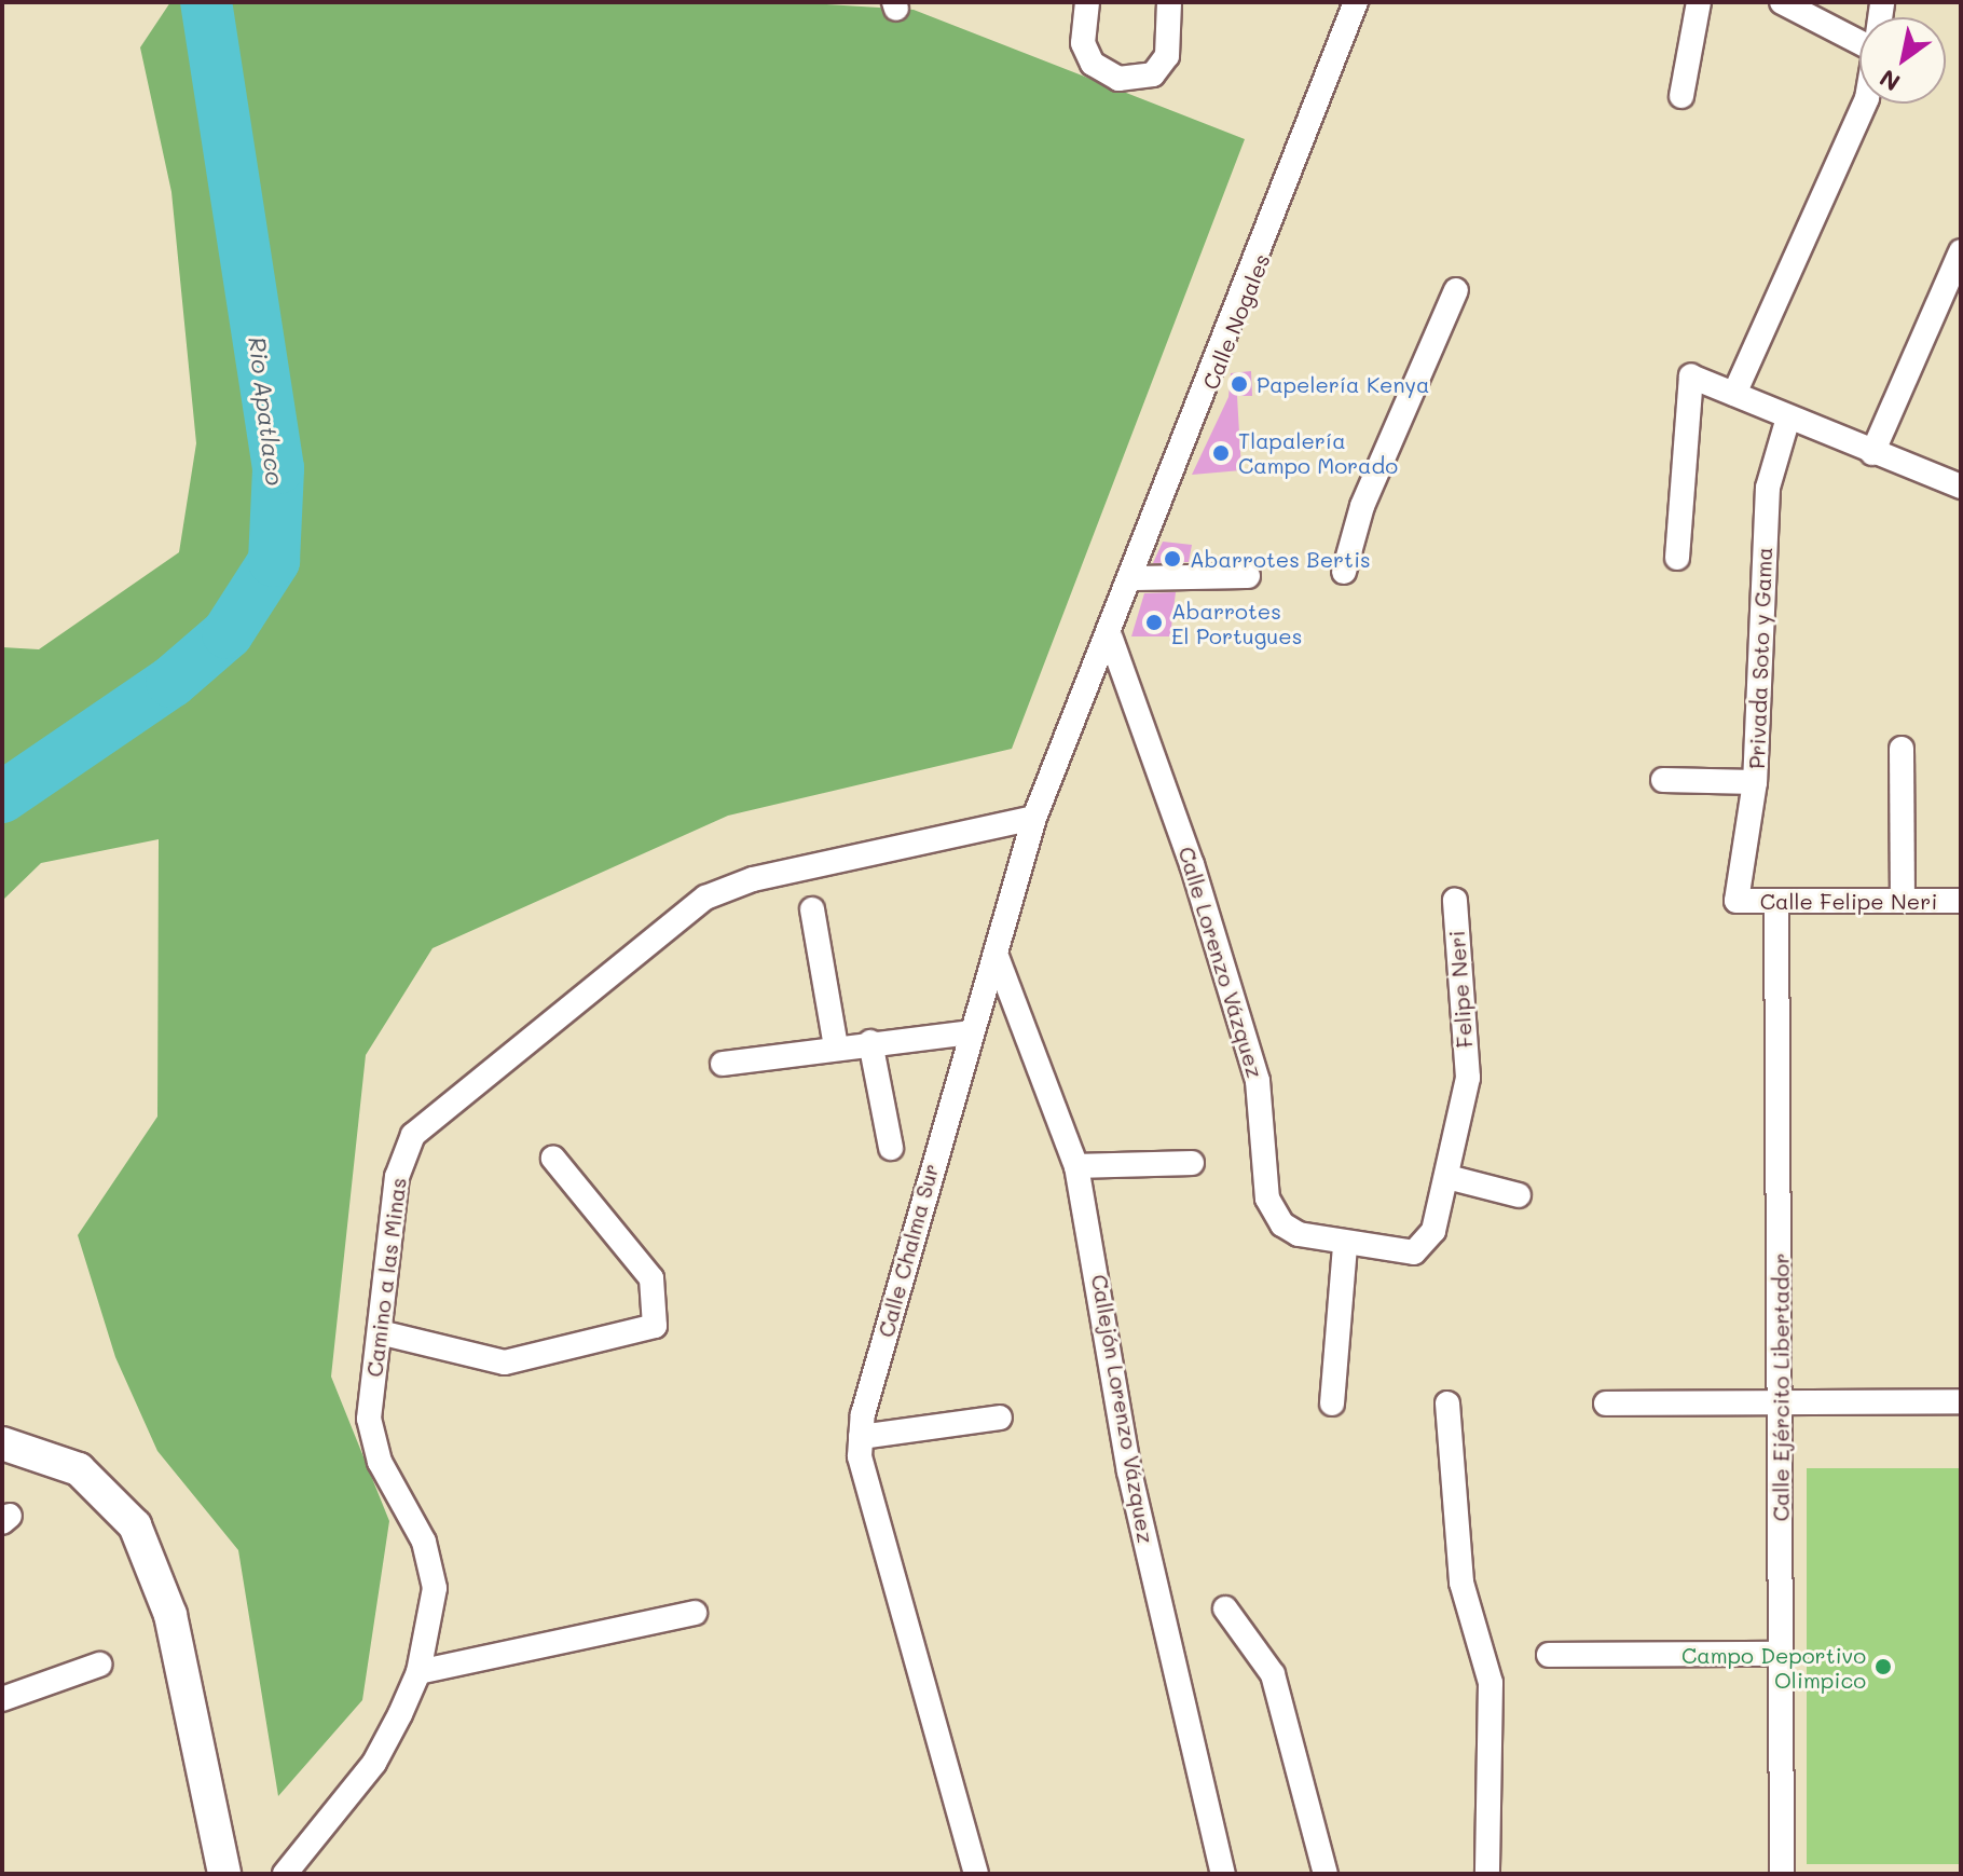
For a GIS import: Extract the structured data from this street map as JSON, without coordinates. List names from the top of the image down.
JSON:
{
  "streets": {
    "street": [
      "Calle Nogales",
      "Privada Soto y Gama",
      "Calle Felipe Neri",
      "Calle Lorenzo Vázquez",
      "Felipe Neri",
      "Calle Chalma Sur",
      "Camino a las Minas",
      "Calle Ejército Libertador",
      "Callejón Lorenzo Vázquez"
    ]
  },
  "crossings": [
    ["Calle Nogales", "Calle Lorenzo Vázquez"],
    ["Calle Nogales", "Calle Chalma Sur"],
    ["Privada Soto y Gama", "Calle Felipe Neri"],
    ["Calle Felipe Neri", "Calle Ejército Libertador"],
    ["Calle Lorenzo Vázquez", "Felipe Neri"],
    ["Calle Lorenzo Vázquez", "Calle Chalma Sur"],
    ["Calle Chalma Sur", "Camino a las Minas"],
    ["Calle Chalma Sur", "Callejón Lorenzo Vázquez"]
  ],
  "water": ["Rio Apatlaco"],
  "places": [
    "Papelería Kenya",
    "Tlapalería Campo Morado",
    "Abarrotes Bertis",
    "Abarrotes El Portugues",
    "Campo Deportivo Olimpico"
  ],
  "north": "bottom left"
}
